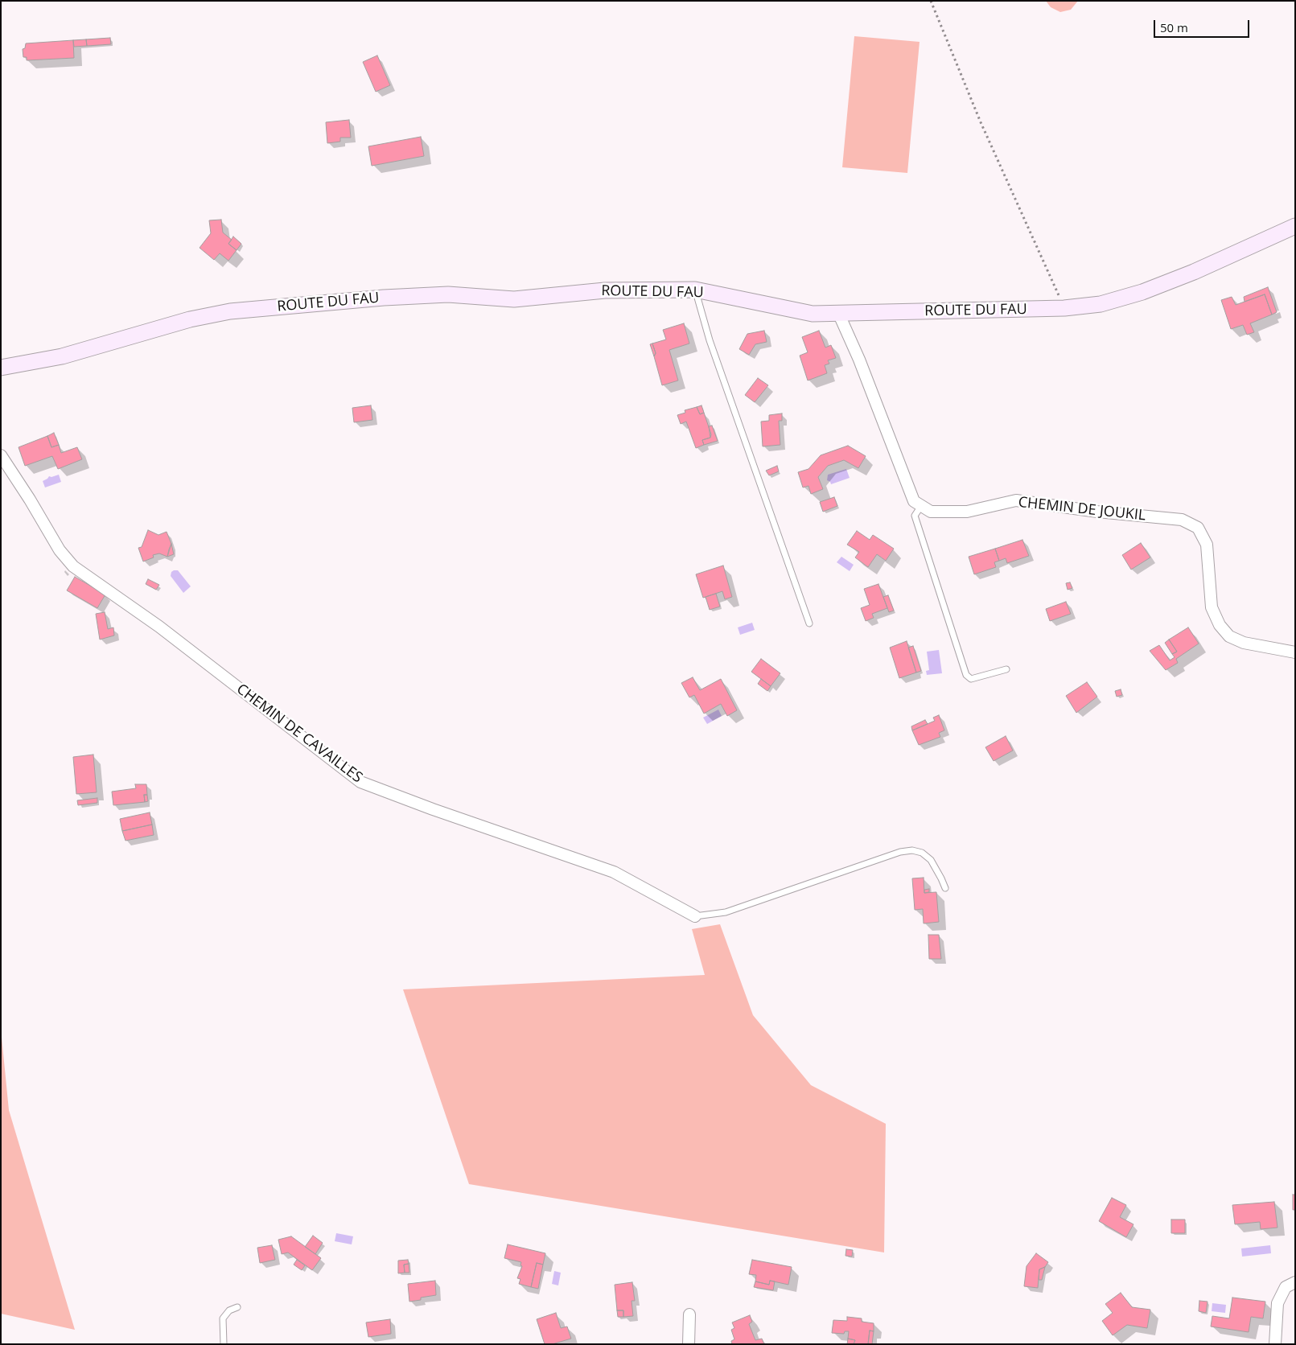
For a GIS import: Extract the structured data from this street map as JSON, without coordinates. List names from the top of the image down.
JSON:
{
  "streets": {
    "street": ["ROUTE DU FAU", "CHEMIN DE JOUKIL", "CHEMIN DE CAVAILLES"]
  },
  "scale_bar": "50 m"
}
